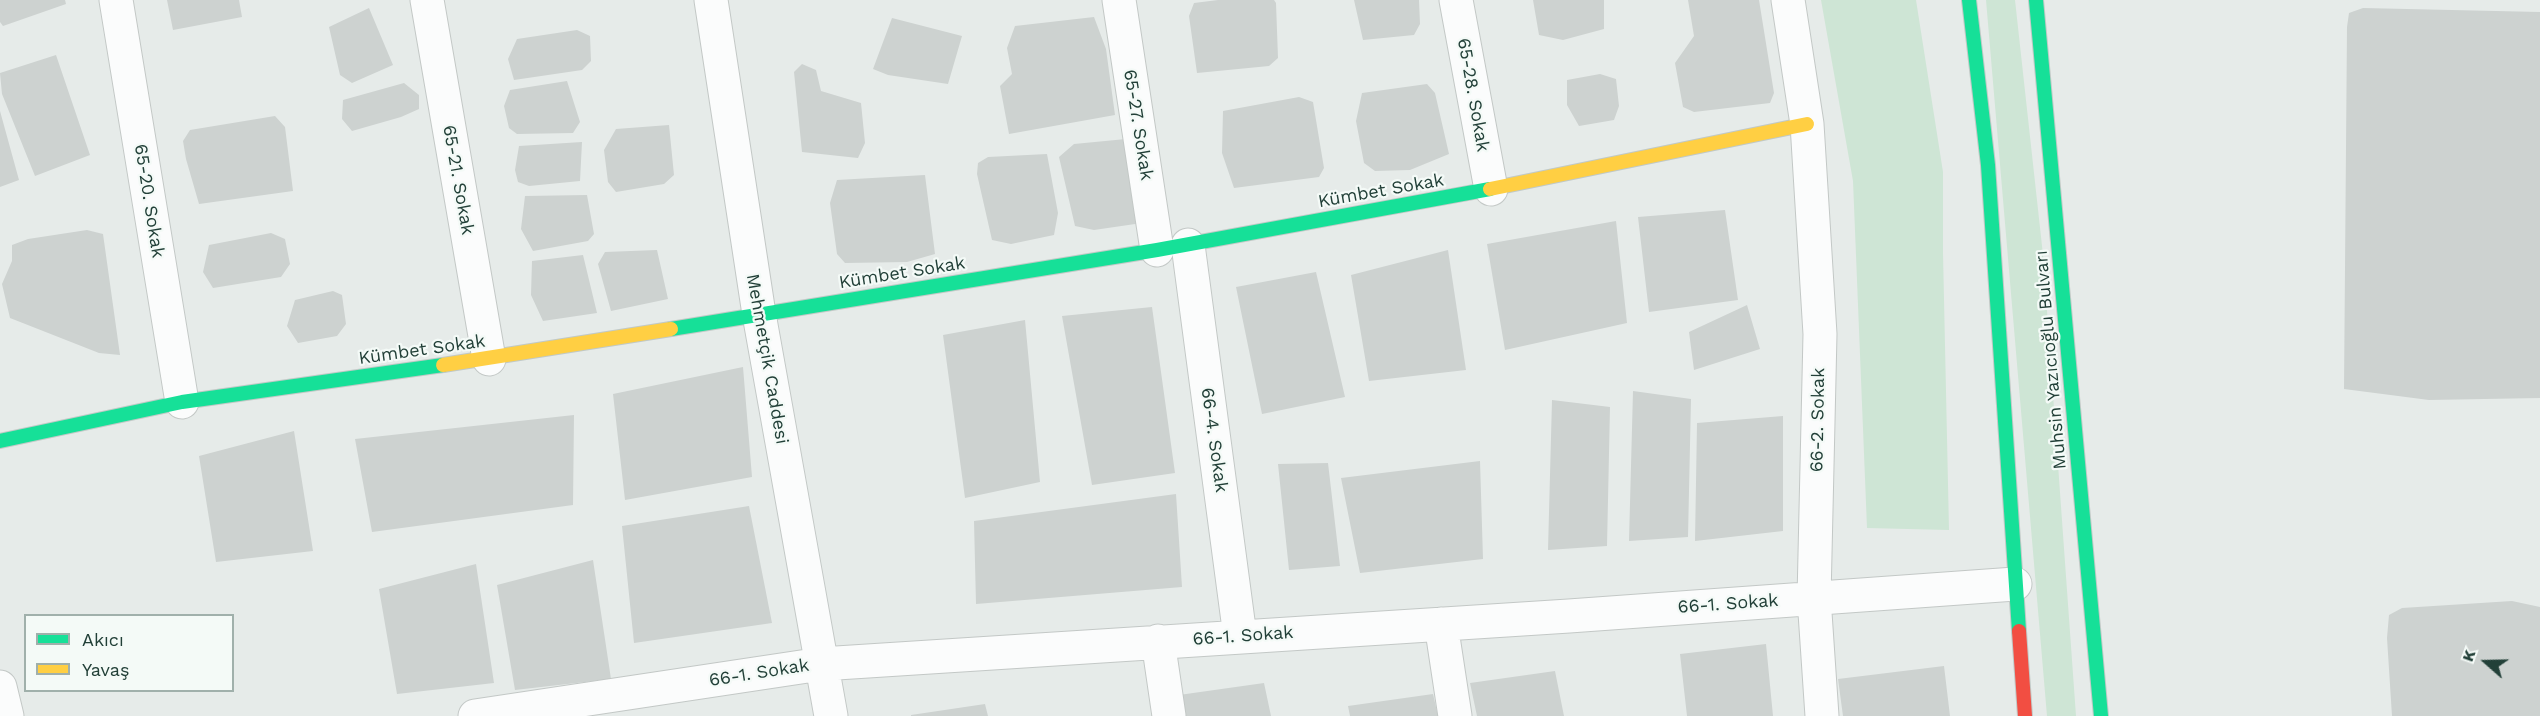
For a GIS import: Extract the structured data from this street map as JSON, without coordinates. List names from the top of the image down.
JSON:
{
  "streets": {
    "street": [
      "65-28. Sokak",
      "65-27. Sokak",
      "65-21. Sokak",
      "Kümbet Sokak",
      "65-20. Sokak",
      "Mehmetçik Caddesi",
      "Muhsin Yazıcıoğlu Bulvarı",
      "66-2. Sokak",
      "66-4. Sokak",
      "66-1. Sokak"
    ]
  },
  "crossings": [
    ["65-28. Sokak", "Kümbet Sokak"],
    ["65-27. Sokak", "Kümbet Sokak"],
    ["65-27. Sokak", "66-4. Sokak"],
    ["65-21. Sokak", "Kümbet Sokak"],
    ["Kümbet Sokak", "65-20. Sokak"],
    ["Kümbet Sokak", "Mehmetçik Caddesi"],
    ["Kümbet Sokak", "66-2. Sokak"],
    ["Kümbet Sokak", "66-4. Sokak"],
    ["Mehmetçik Caddesi", "66-1. Sokak"],
    ["66-2. Sokak", "66-1. Sokak"],
    ["66-4. Sokak", "66-1. Sokak"]
  ],
  "legend": ["Akıcı", "Yavaş"],
  "north": "left"
}
